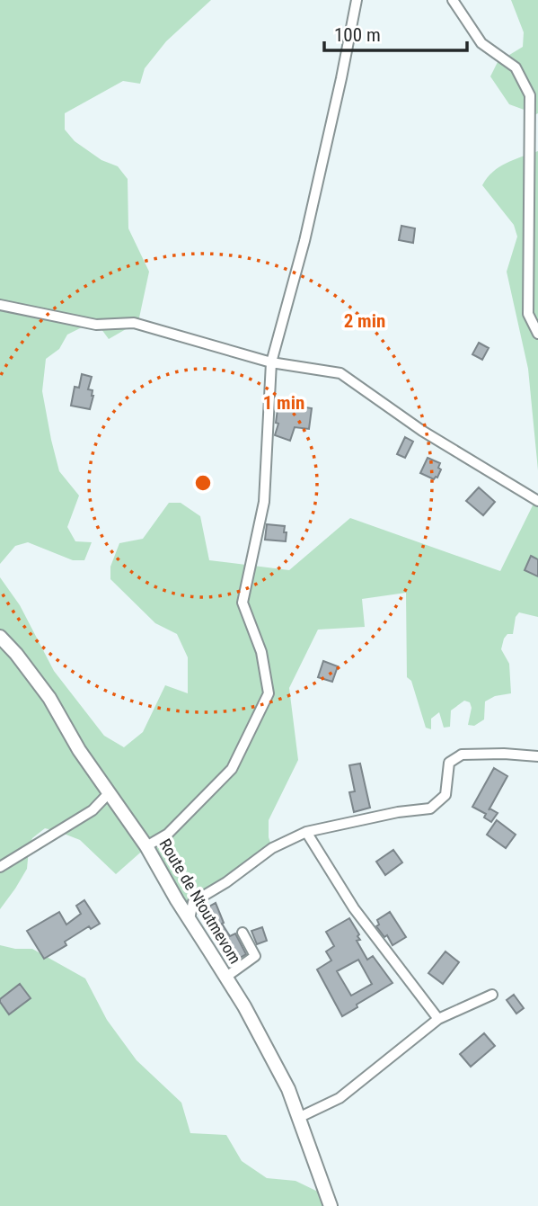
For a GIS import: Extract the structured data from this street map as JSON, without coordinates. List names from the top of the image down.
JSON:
{
  "streets": {
    "street": ["Route de Ntoutmevom"]
  },
  "scale_bar": "100 m",
  "rings": ["2 min", "1 min"]
}
